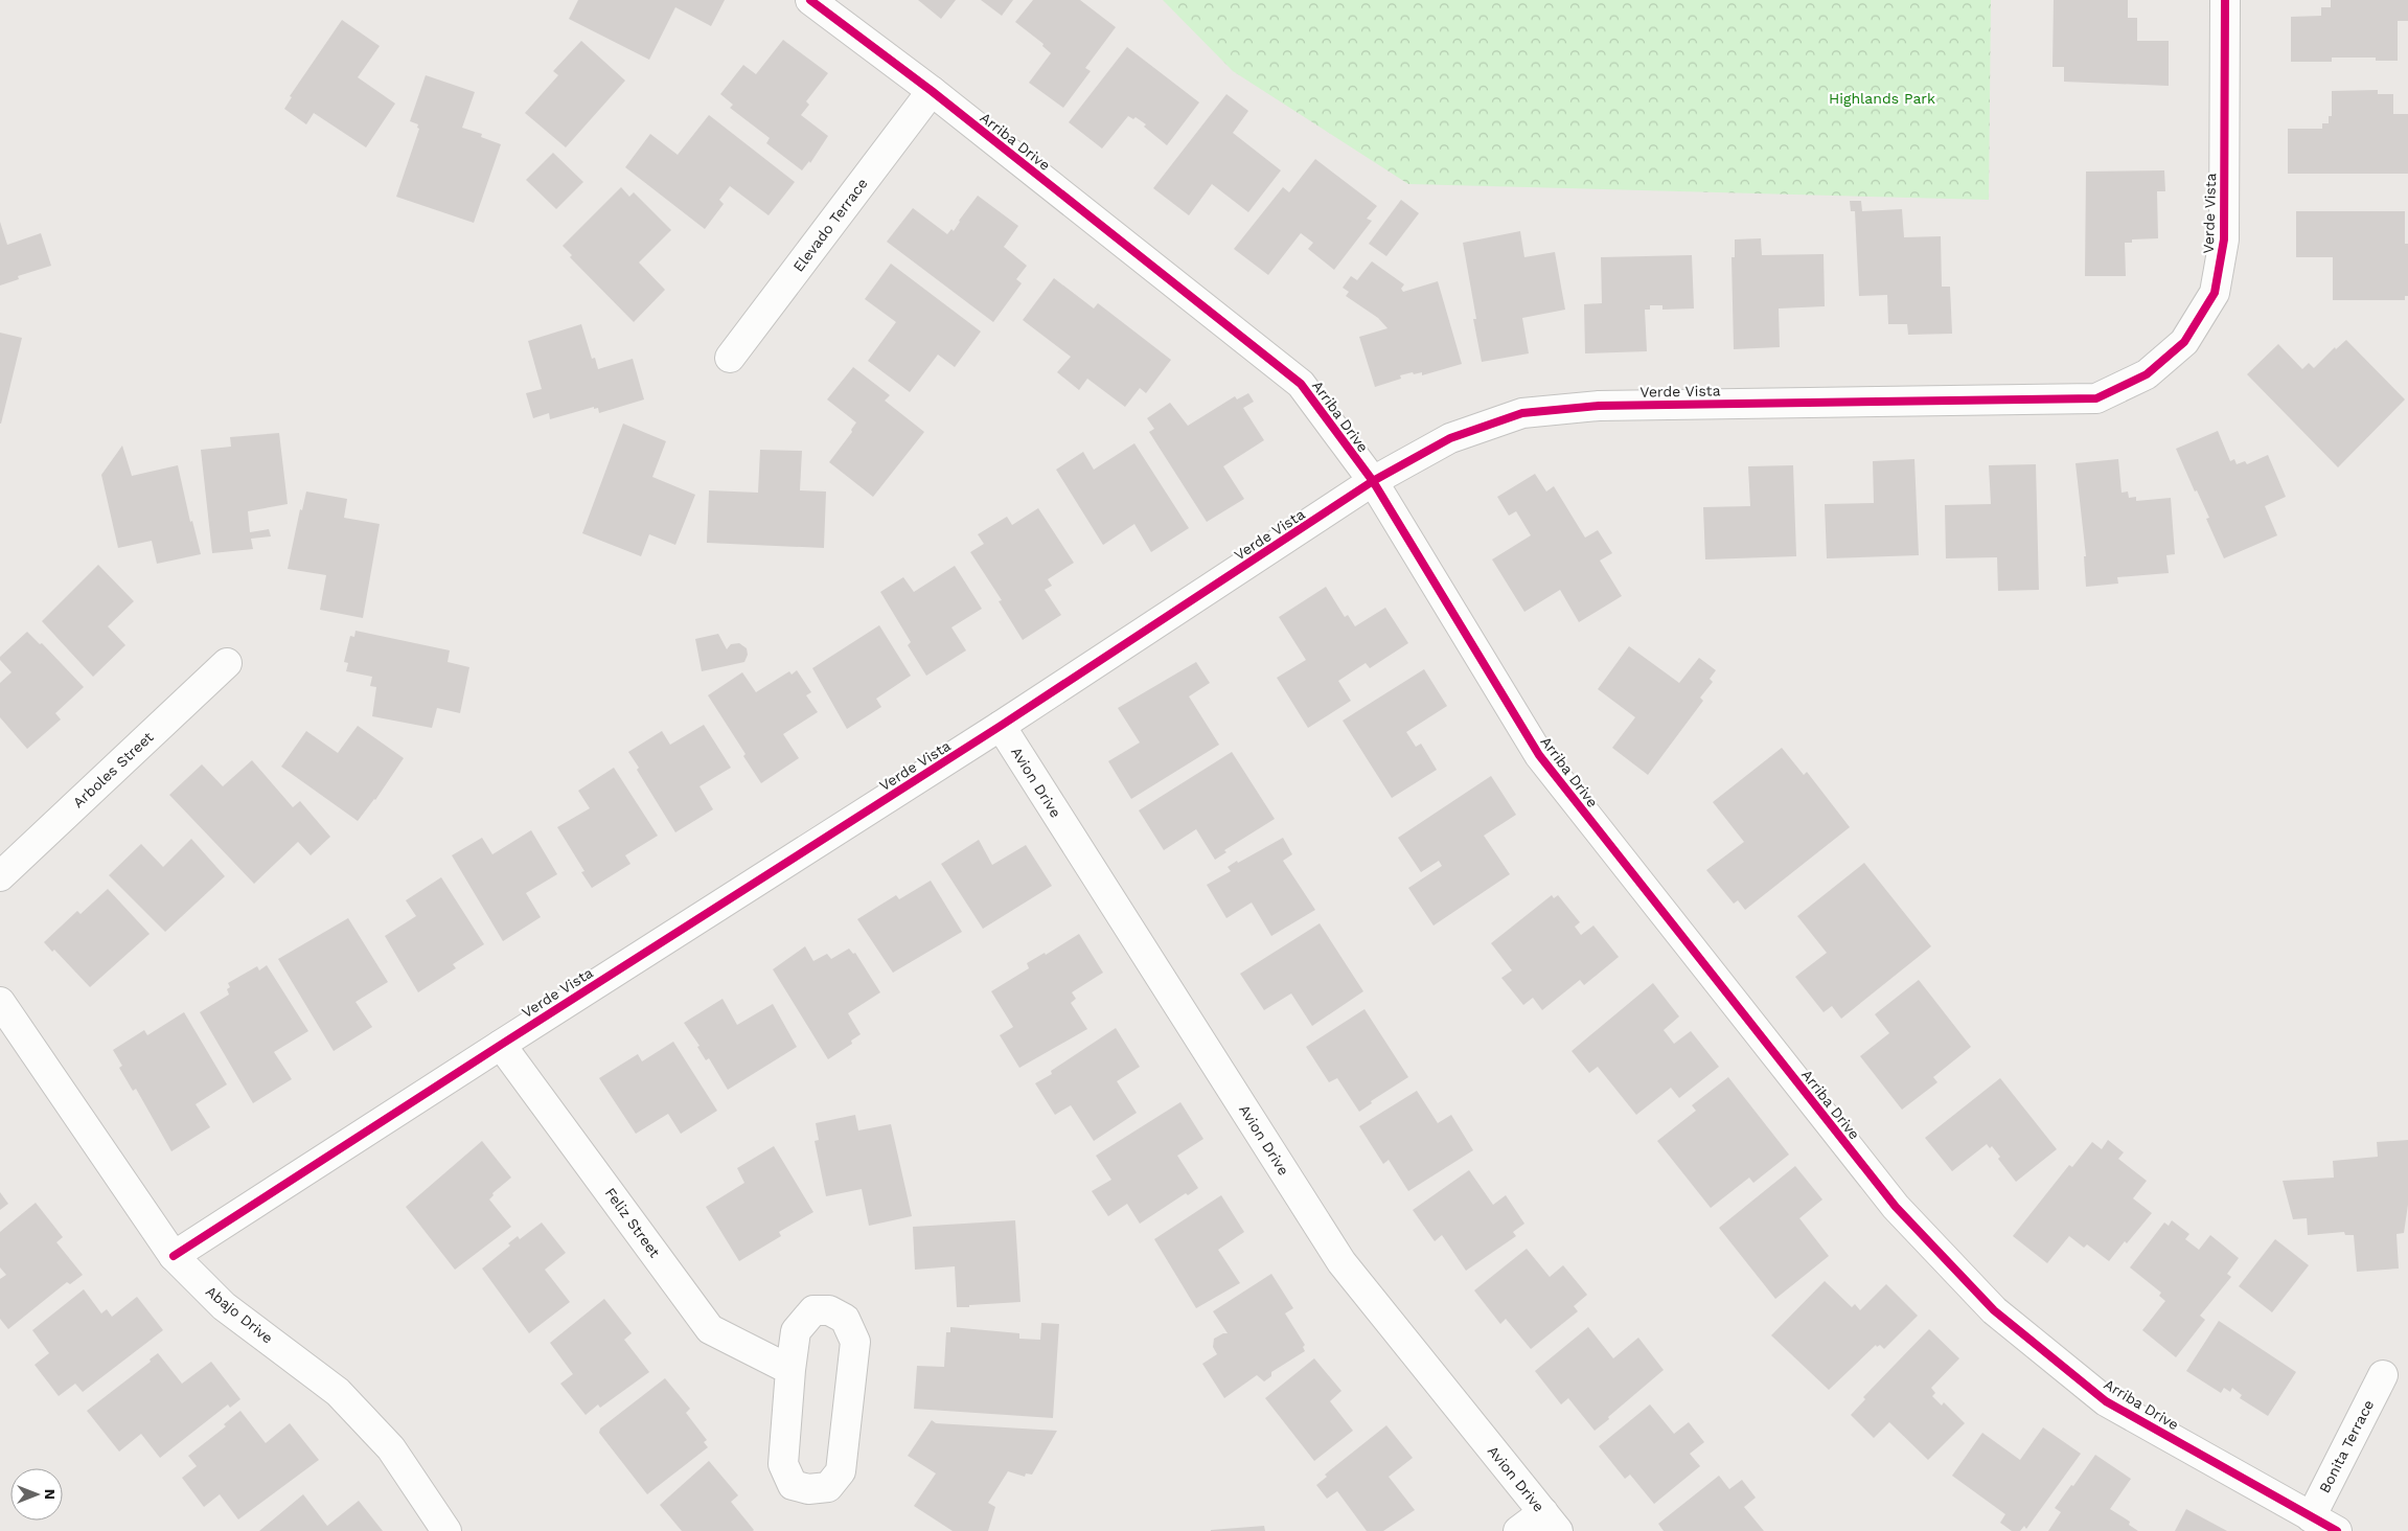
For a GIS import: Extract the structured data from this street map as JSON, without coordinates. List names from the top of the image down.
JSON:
{
  "streets": {
    "street": [
      "Arriba Drive",
      "Verde Vista",
      "Elevado Terrace",
      "Arboles Street",
      "Avion Drive",
      "Feliz Street",
      "Abajo Drive",
      "Bonita Terrace"
    ]
  },
  "crossings": [
    ["Arriba Drive", "Verde Vista"],
    ["Arriba Drive", "Elevado Terrace"],
    ["Arriba Drive", "Bonita Terrace"],
    ["Verde Vista", "Avion Drive"],
    ["Verde Vista", "Feliz Street"],
    ["Verde Vista", "Abajo Drive"]
  ],
  "parks": ["Highlands Park"],
  "north": "right"
}
